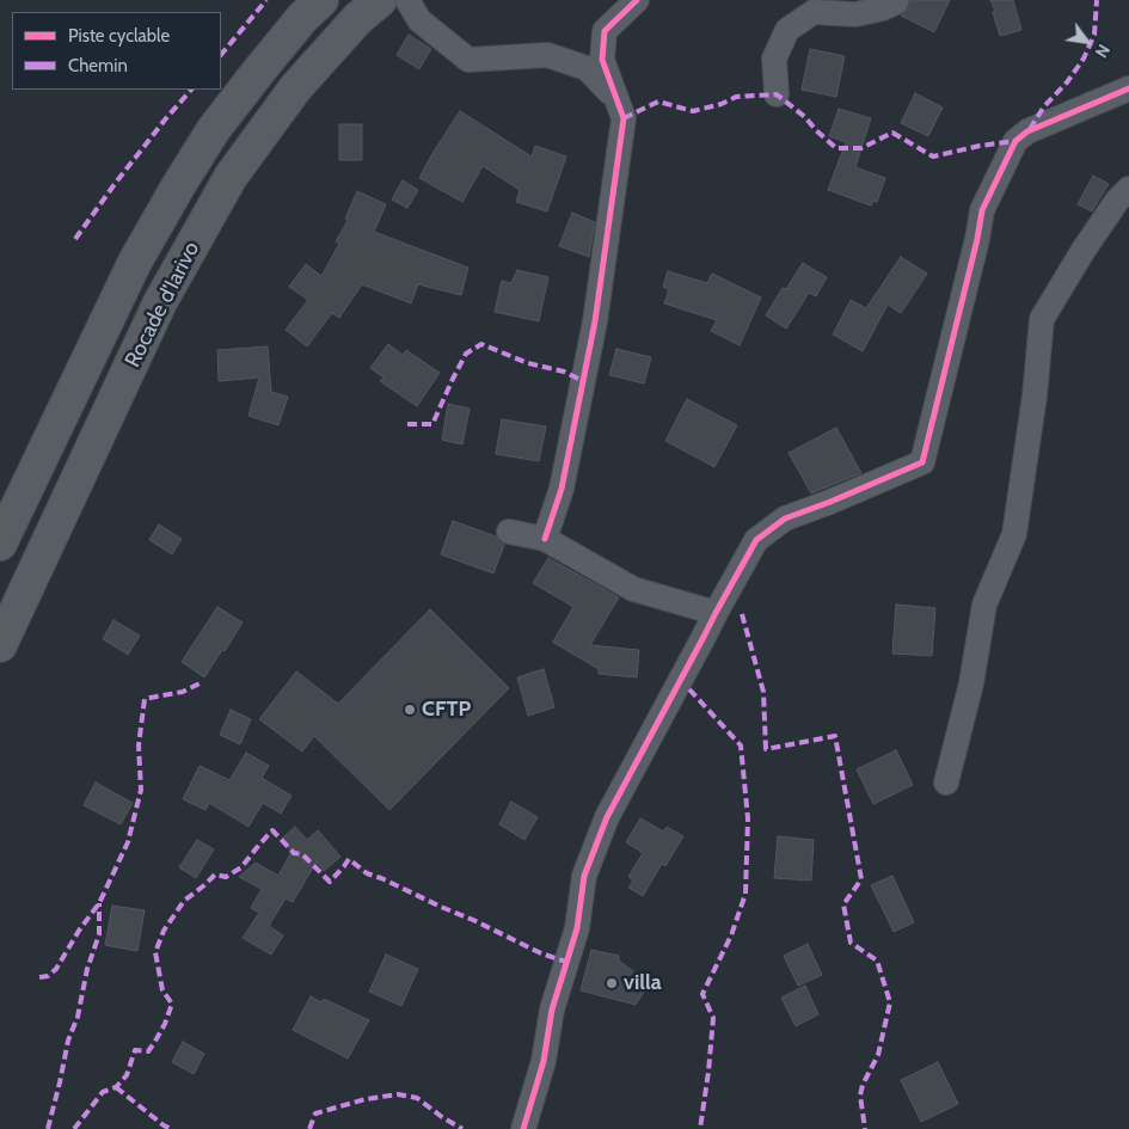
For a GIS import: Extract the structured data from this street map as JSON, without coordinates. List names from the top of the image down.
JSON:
{
  "streets": {
    "main road": ["Rocade d'Iarivo"]
  },
  "places": ["CFTP", "villa"],
  "legend": ["Piste cyclable", "Chemin"],
  "north": "bottom right"
}
